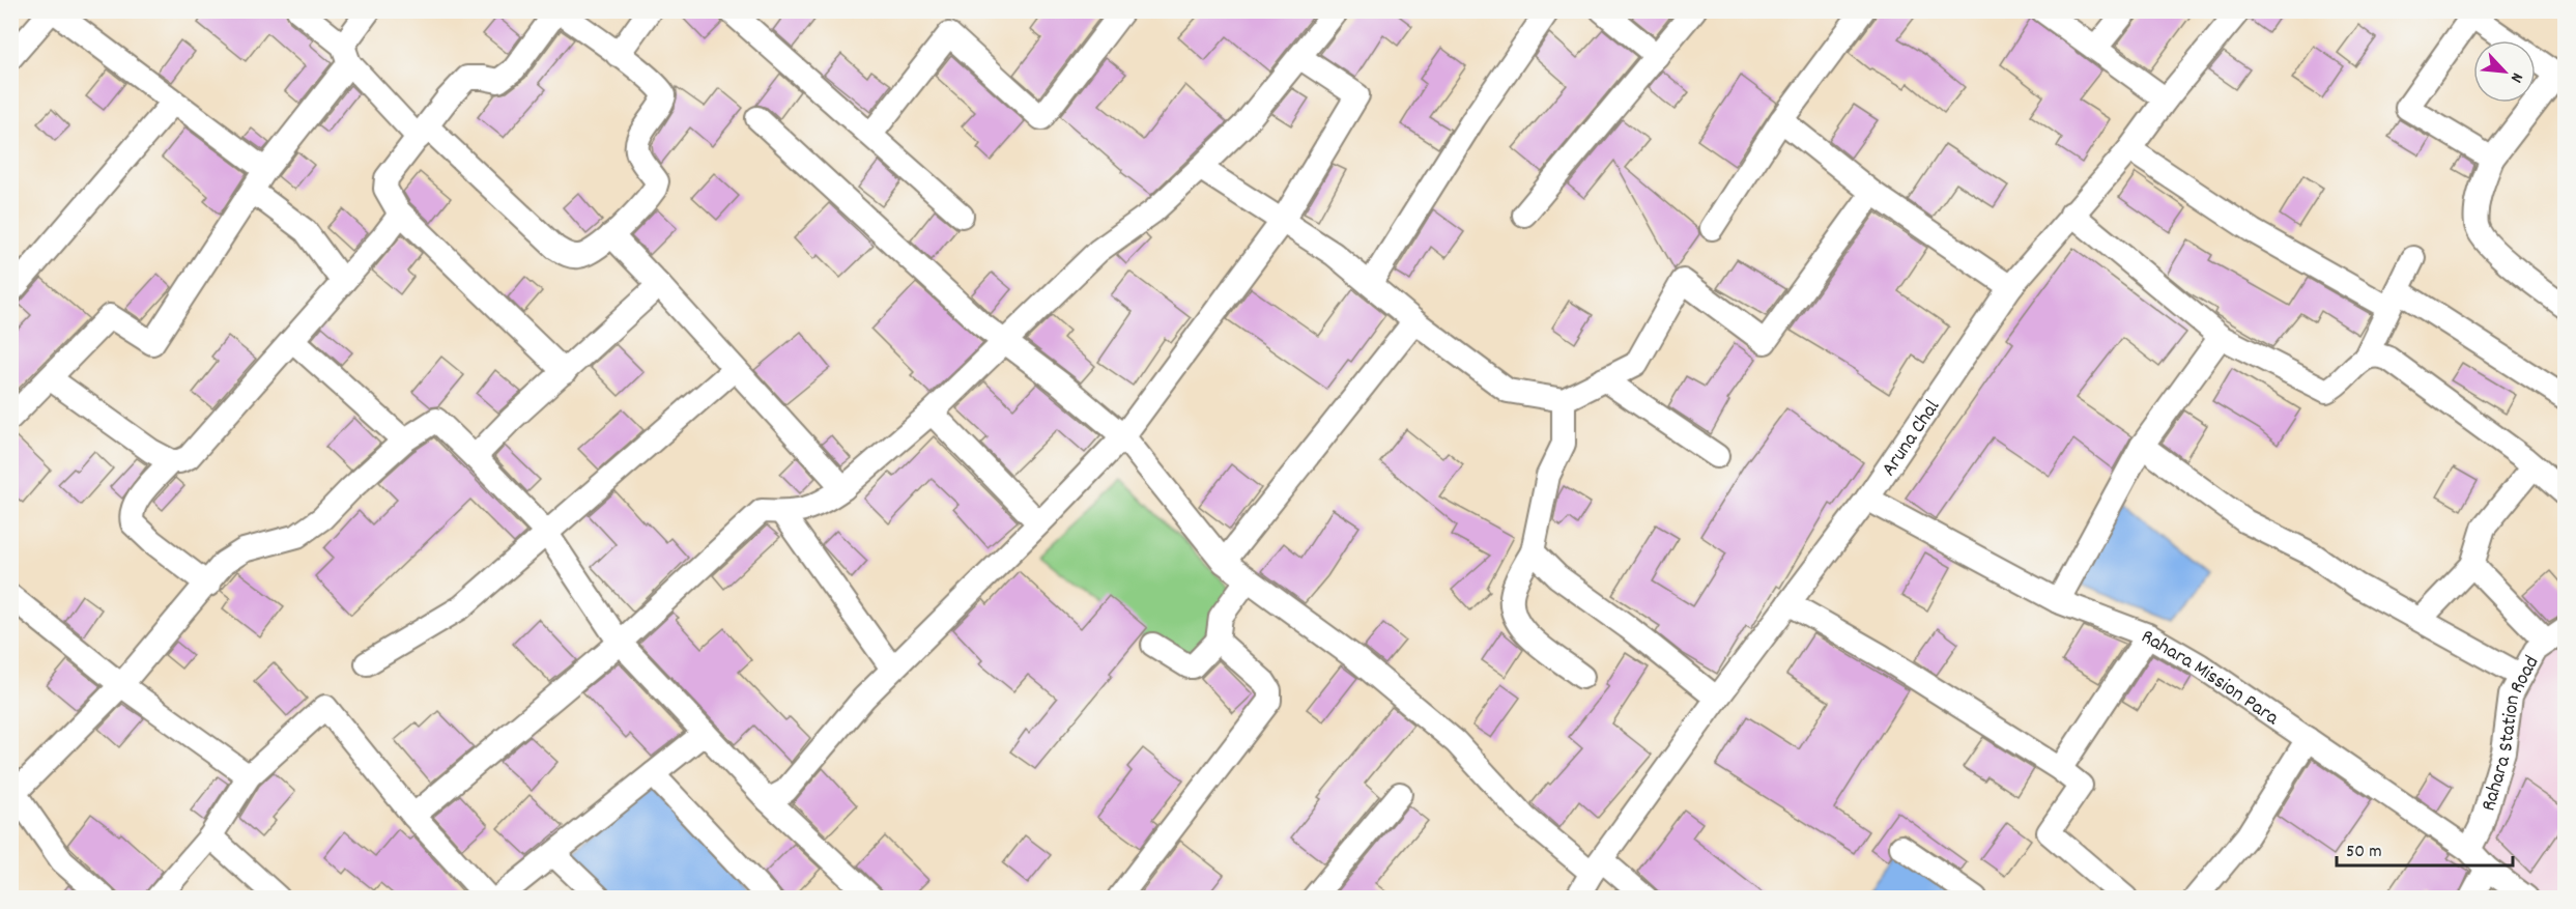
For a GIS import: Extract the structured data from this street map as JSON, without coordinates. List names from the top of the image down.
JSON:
{
  "streets": {
    "street": ["Aruna Chal", "Rahara Mission Para", "Rahara Station Road"]
  },
  "crossings": [
    ["Aruna Chal", "Rahara Mission Para"],
    ["Rahara Mission Para", "Rahara Station Road"]
  ],
  "scale_bar": "50 m",
  "north": "bottom right"
}
